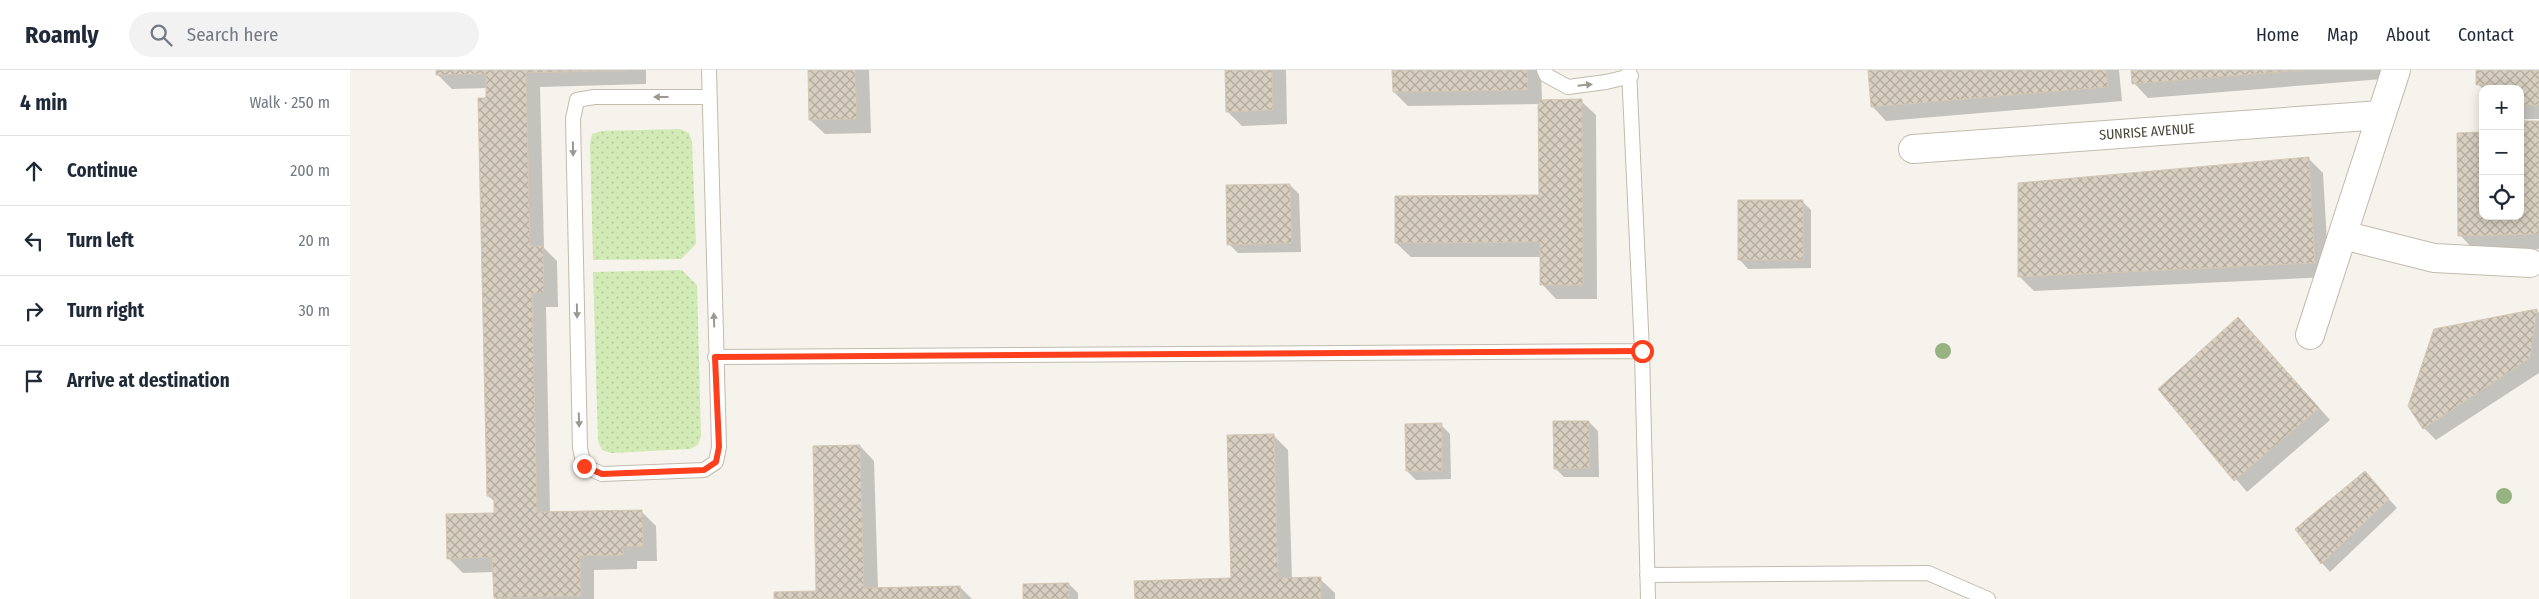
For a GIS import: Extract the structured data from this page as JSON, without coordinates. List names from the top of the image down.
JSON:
{
  "streets": {
    "street": ["SUNRISE AVENUE"]
  },
  "page": {
    "header": "Roamly",
    "search": "Search here",
    "nav": [
      "Home",
      "Map",
      "About",
      "Contact"
    ],
    "heading": ["4 min", "Walk · 250 m"],
    "map_buttons": ["+", "−"],
    "list": [
      ["Continue", "200 m"],
      ["Turn left", "20 m"],
      ["Turn right", "30 m"],
      "Arrive at destination"
    ]
  }
}
